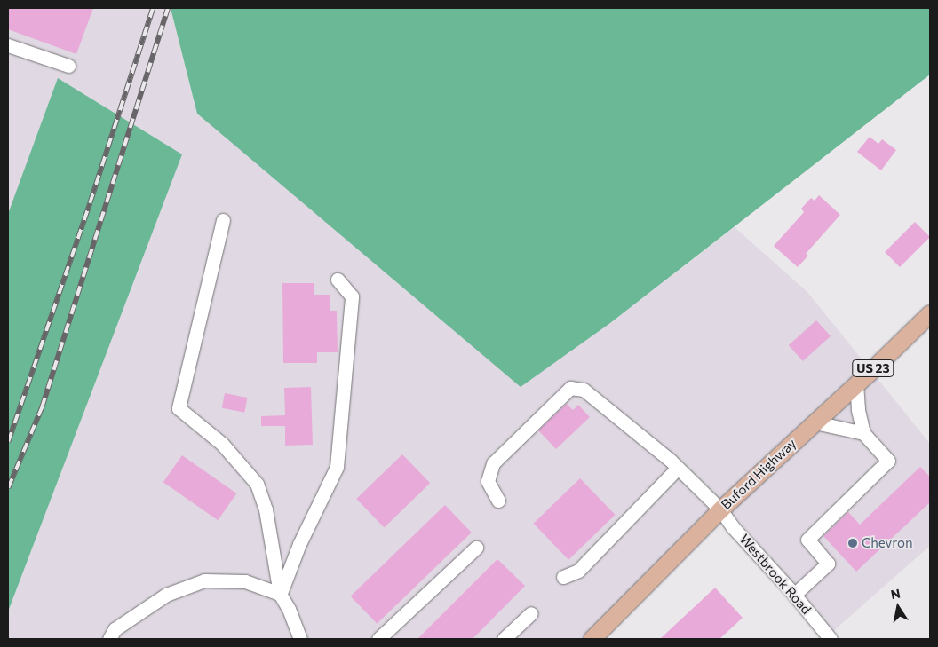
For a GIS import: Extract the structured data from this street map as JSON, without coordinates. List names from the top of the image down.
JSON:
{
  "streets": {
    "main road": ["US 23", "Buford Highway"],
    "street": ["Westbrook Road"]
  },
  "crossings": [
    ["Buford Highway", "Westbrook Road"]
  ],
  "places": ["Chevron"],
  "north": "top"
}
